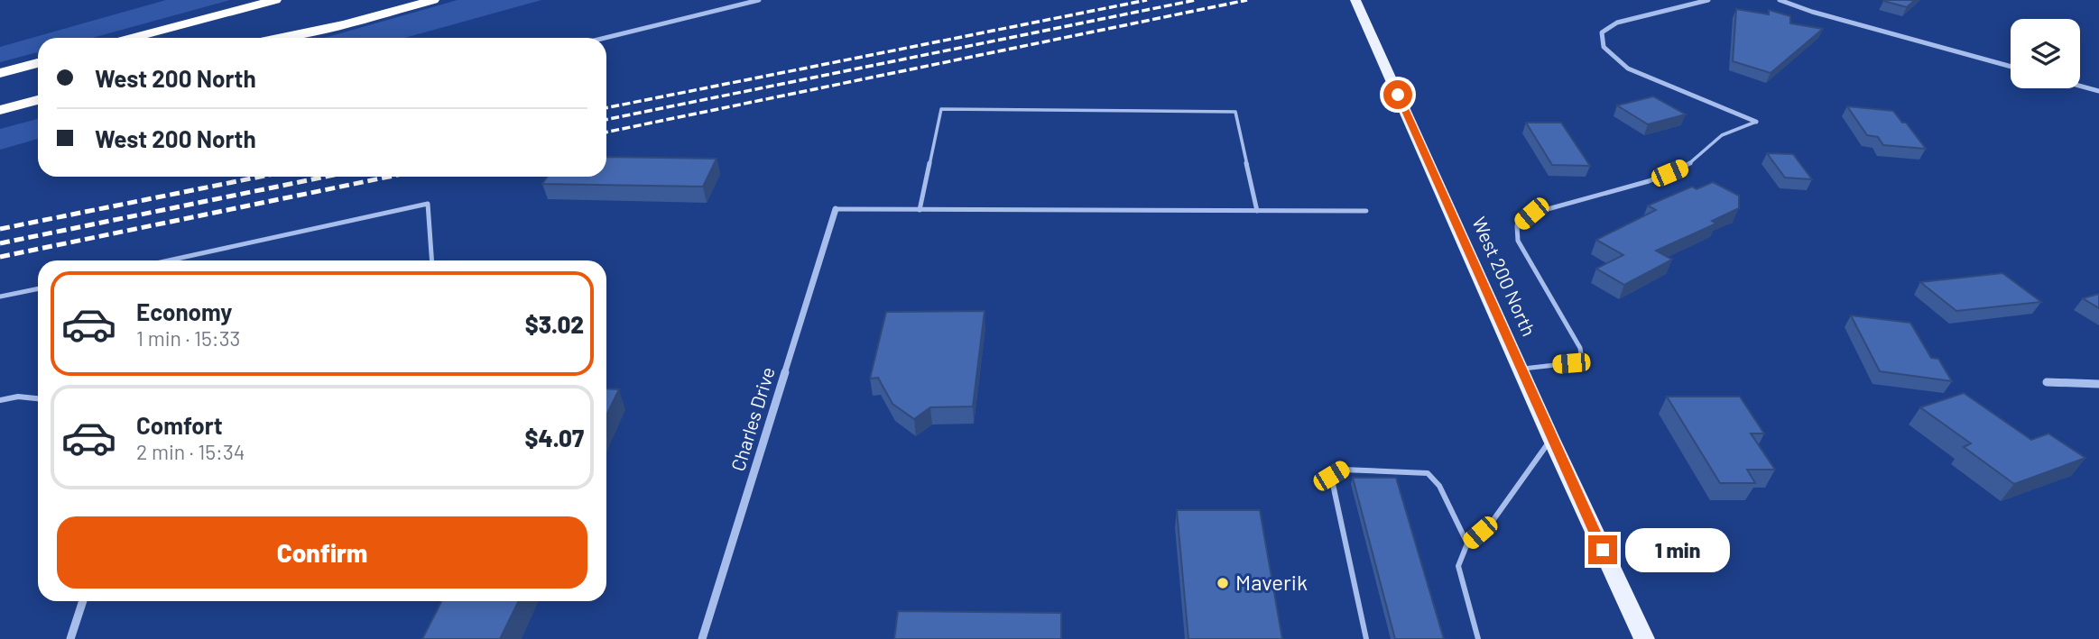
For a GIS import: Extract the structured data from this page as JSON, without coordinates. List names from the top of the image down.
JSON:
{
  "streets": {
    "main road": ["West 200 North"],
    "street": ["Charles Drive"]
  },
  "places": ["Maverik"],
  "page": {
    "banner": ["West 200 North", "West 200 North"],
    "list": [
      {
        "name": "Economy",
        "note": "1 min · 15:33",
        "value": "$3.02"
      },
      {
        "name": "Comfort",
        "note": "2 min · 15:34",
        "value": "$4.07"
      }
    ],
    "buttons": "Confirm",
    "bubble": "1 min"
  }
}
